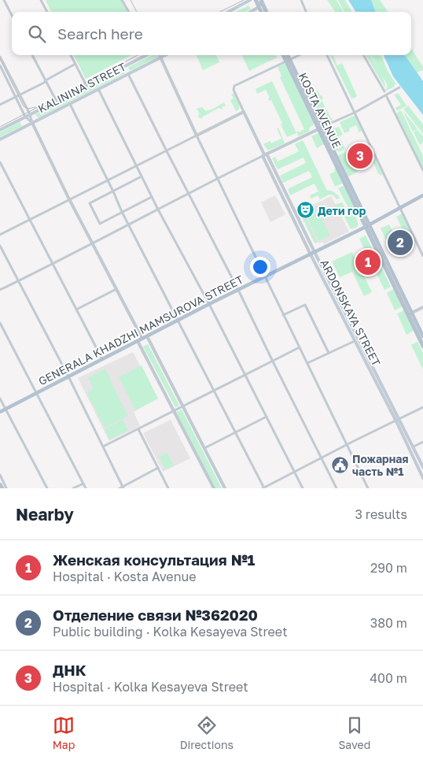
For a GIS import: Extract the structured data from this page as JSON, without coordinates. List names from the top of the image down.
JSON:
{
  "streets": {
    "main road": [
      "KALININA STREET",
      "KOSTA AVENUE",
      "ARDONSKAYA STREET",
      "GENERALA KHADZHI MAMSUROVA STREET"
    ]
  },
  "crossings": [
    ["KOSTA AVENUE", "ARDONSKAYA STREET"],
    ["KOSTA AVENUE", "GENERALA KHADZHI MAMSUROVA STREET"],
    ["ARDONSKAYA STREET", "GENERALA KHADZHI MAMSUROVA STREET"]
  ],
  "places": {
    "theatre": ["Дети гор"],
    "public building": ["Пожарная часть №1"]
  },
  "page": {
    "search": "Search here",
    "pins": ["3", "2", "1"],
    "heading": ["Nearby", "3 results"],
    "list": [
      {
        "mark": "1",
        "name": "Женская консультация №1",
        "note": "Hospital · Kosta Avenue",
        "value": "290 m"
      },
      {
        "mark": "2",
        "name": "Отделение связи №362020",
        "note": "Public building · Kolka Kesayeva Street",
        "value": "380 m"
      },
      {
        "mark": "3",
        "name": "ДНК",
        "note": "Hospital · Kolka Kesayeva Street",
        "value": "400 m"
      }
    ],
    "nav": ["Map", "Directions", "Saved"]
  }
}
